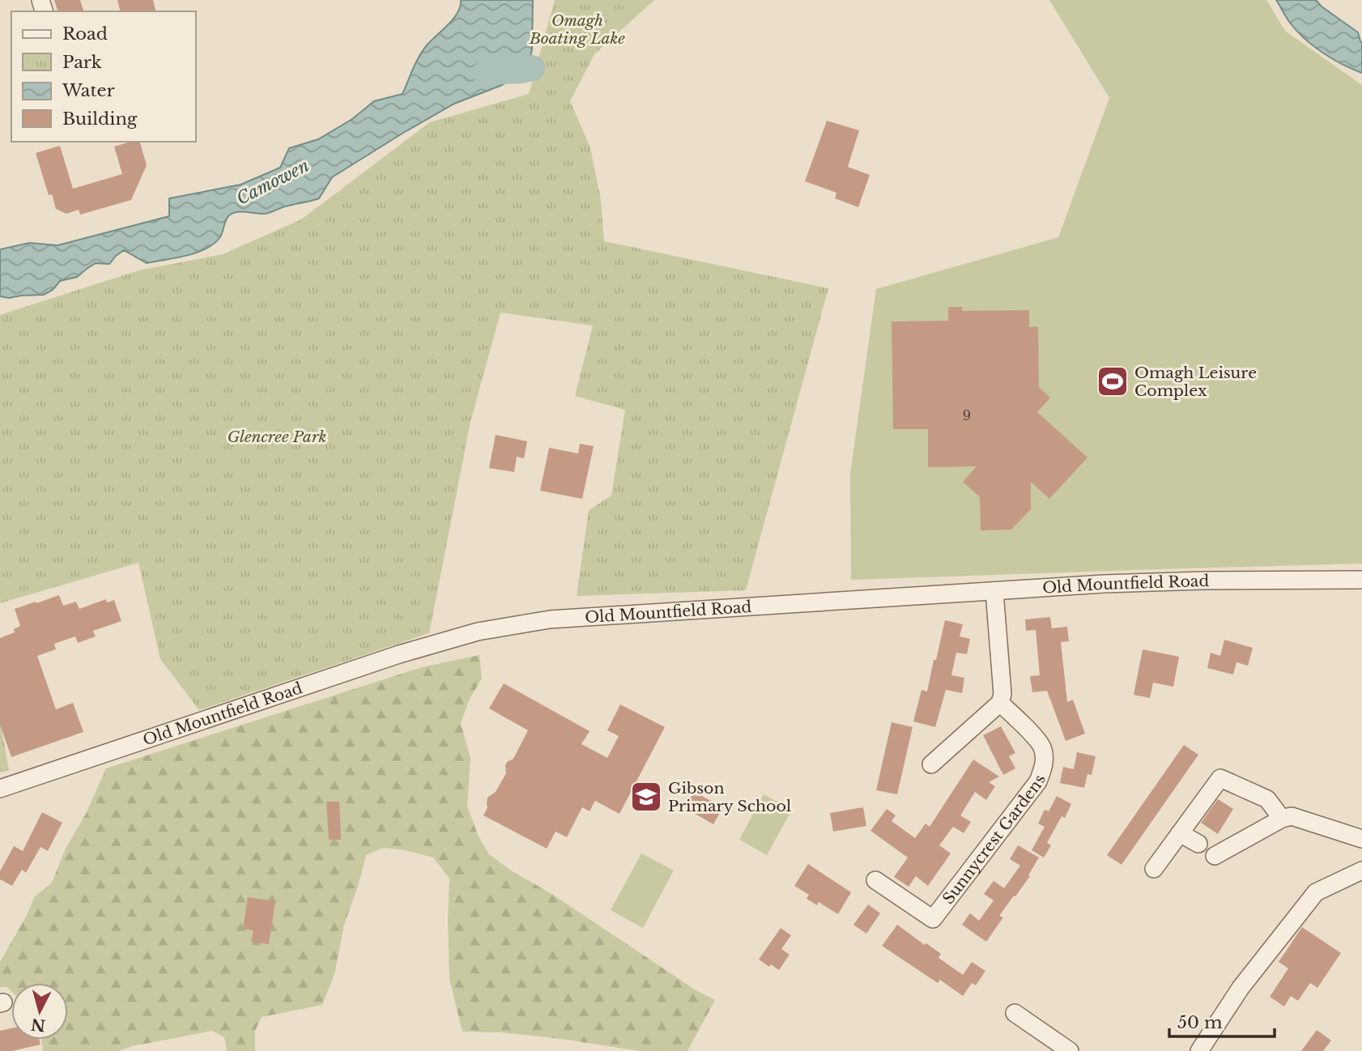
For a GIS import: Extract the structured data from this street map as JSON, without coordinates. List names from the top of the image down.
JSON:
{
  "streets": {
    "street": ["Old Mountfield Road", "Sunnycrest Gardens"]
  },
  "water": ["Camowen"],
  "parks": ["Omagh Boating Lake", "Glencree Park"],
  "places": {
    "sports": ["Omagh Leisure Complex"],
    "school or university": ["Gibson Primary School"]
  },
  "house_numbers": ["9"],
  "legend": [
    "Road",
    "Park",
    "Water",
    "Building"
  ],
  "scale_bar": "50 m",
  "north": "bottom"
}
